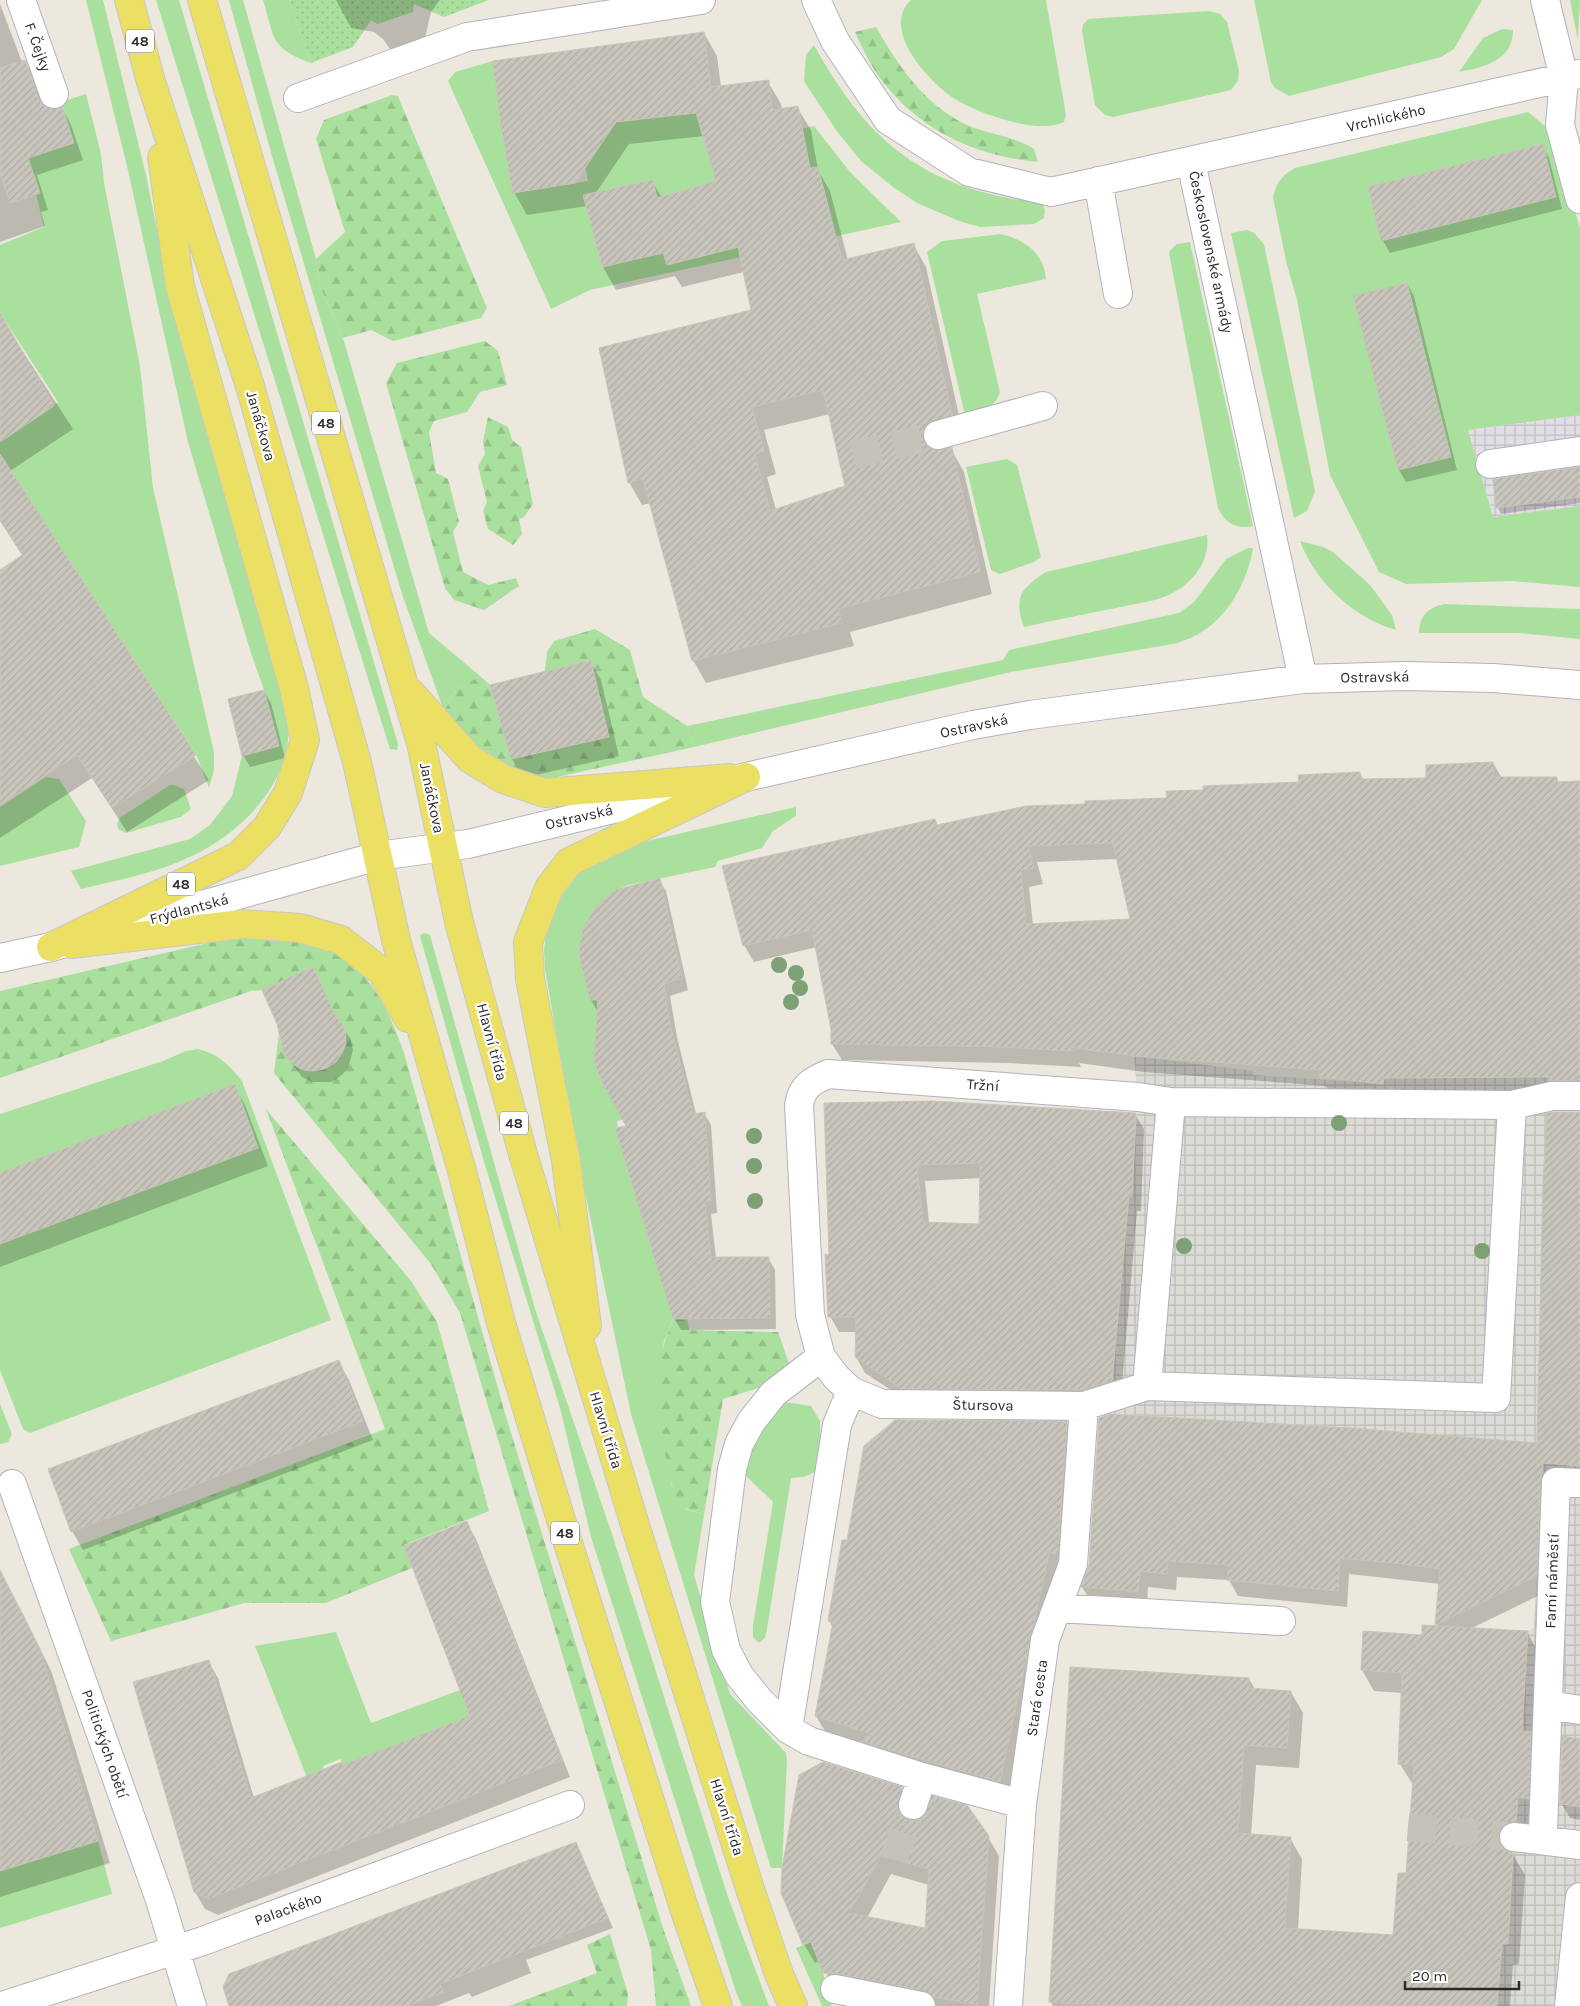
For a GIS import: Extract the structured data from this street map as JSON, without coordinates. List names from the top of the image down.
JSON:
{
  "streets": {
    "main road": ["48", "Janáčkova", "Hlavní třída"],
    "street": [
      "F. Čejky",
      "Vrchlického",
      "Československé armády",
      "Ostravská",
      "Frýdlantská",
      "Tržní",
      "Štursova",
      "Farní náměstí",
      "Stará cesta",
      "Politických obětí",
      "Palackého"
    ]
  },
  "crossings": [
    ["48", "Janáčkova"],
    ["48", "Ostravská"],
    ["48", "Frýdlantská"],
    ["48", "Hlavní třída"],
    ["Vrchlického", "Československé armády"],
    ["Československé armády", "Ostravská"],
    ["Janáčkova", "Ostravská"],
    ["Janáčkova", "Frýdlantská"],
    ["Janáčkova", "Hlavní třída"],
    ["Ostravská", "Frýdlantská"],
    ["Ostravská", "Hlavní třída"],
    ["Tržní", "Štursova"],
    ["Štursova", "Stará cesta"],
    ["Politických obětí", "Palackého"]
  ],
  "scale_bar": "20 m"
}
